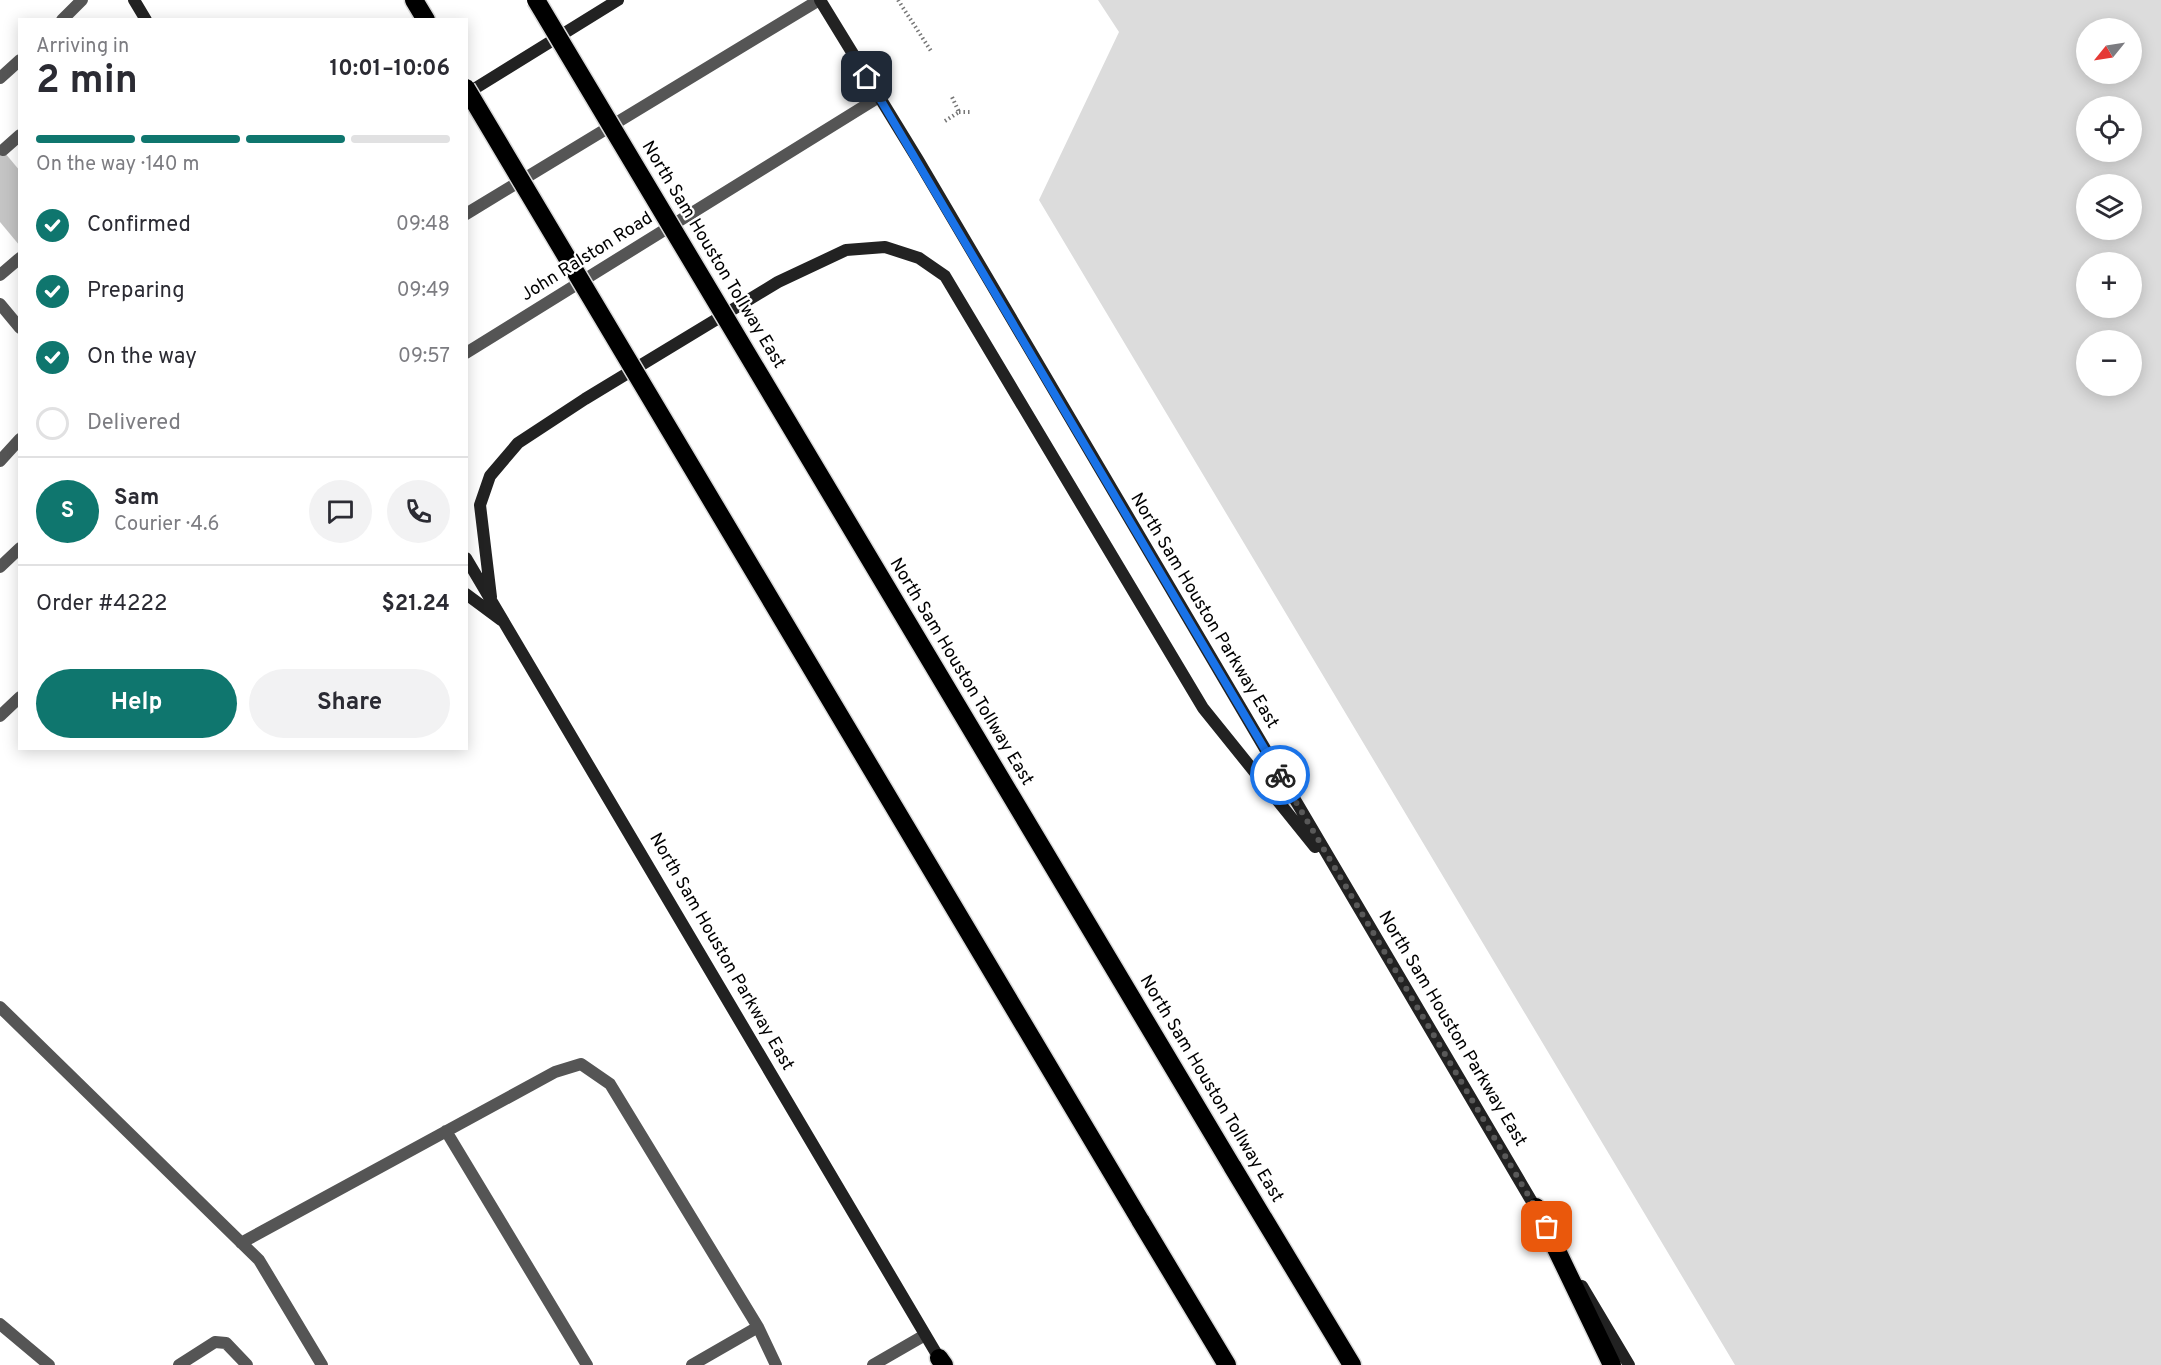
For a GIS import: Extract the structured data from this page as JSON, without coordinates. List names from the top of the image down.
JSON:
{
  "streets": {
    "highway": ["North Sam Houston Tollway East"],
    "main road": ["North Sam Houston Parkway East"],
    "street": ["John Ralston Road"]
  },
  "crossings": [
    ["John Ralston Road", "North Sam Houston Parkway East"]
  ],
  "north": "bottom left",
  "page": {
    "map_buttons": ["+", "−"],
    "heading": ["2 min", "Arriving in", "10:01–10:06"],
    "panel": [
      "Sam",
      "Courier · 4.6",
      "Order #4222",
      "$21.24"
    ],
    "bar": "On the way · 140 m",
    "list": [
      ["Confirmed", "09:48"],
      ["Preparing", "09:49"],
      ["On the way", "09:57"],
      "Delivered"
    ],
    "round": "S",
    "buttons": ["Help", "Share"]
  }
}
